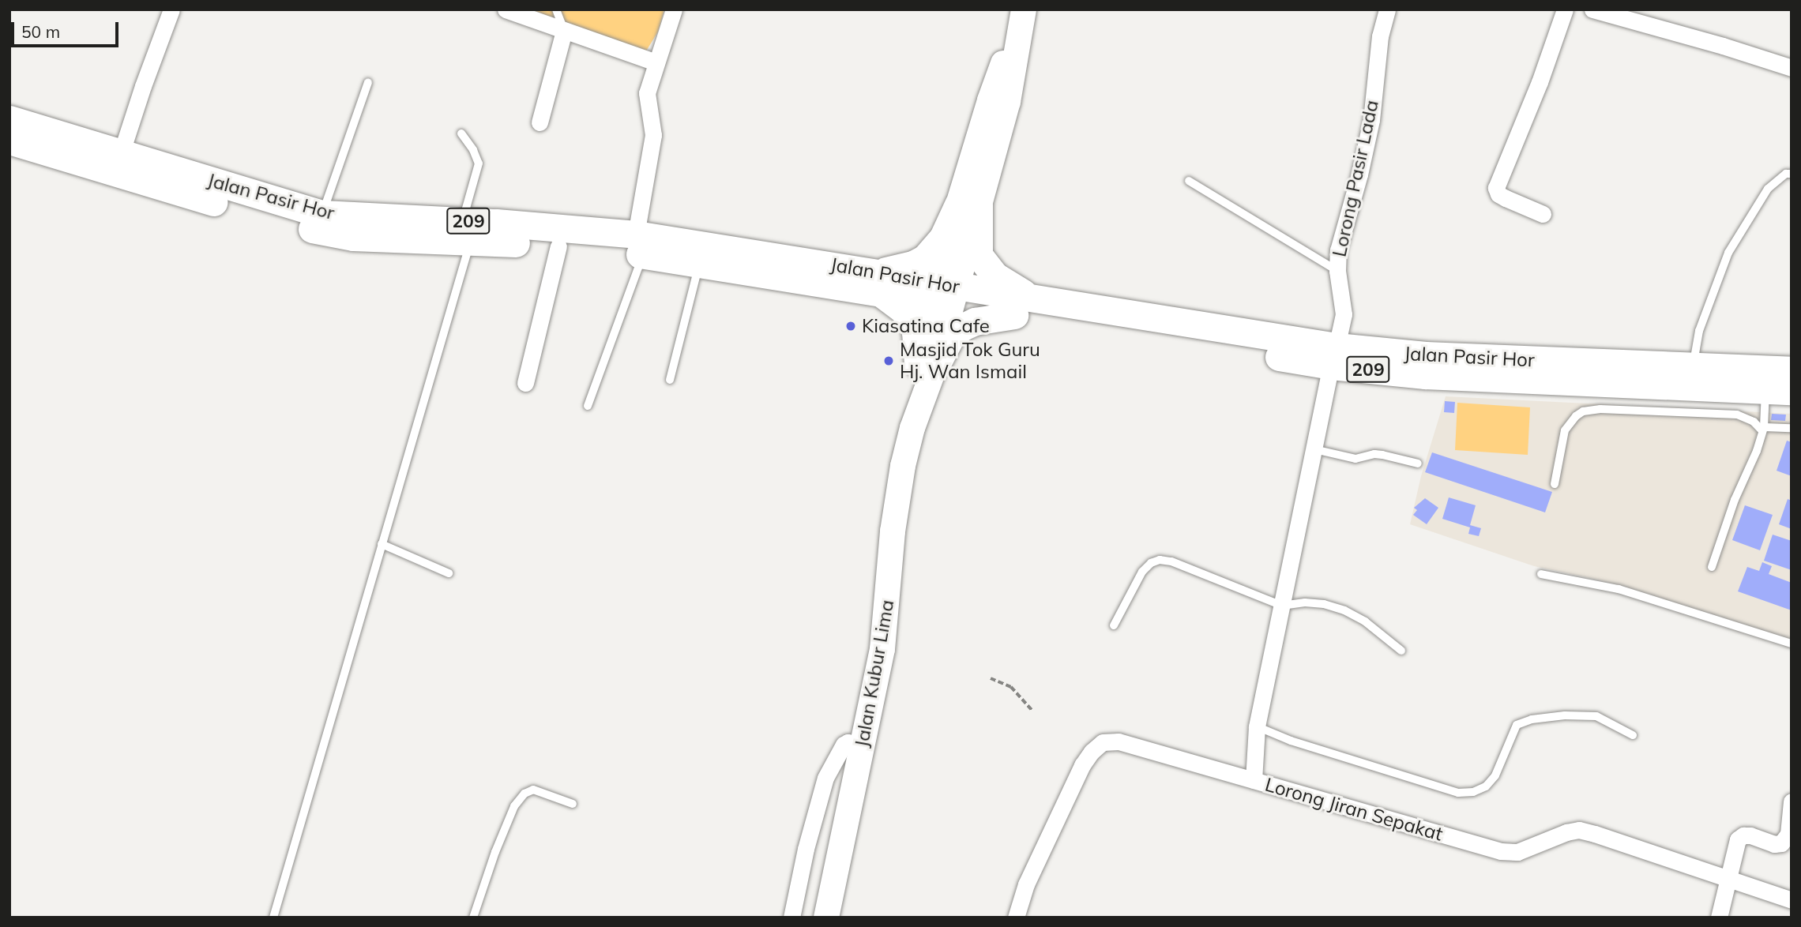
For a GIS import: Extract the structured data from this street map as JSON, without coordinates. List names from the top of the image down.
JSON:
{
  "streets": {
    "main road": ["Jalan Pasir Hor", "209", "Jalan Kubur Lima"],
    "street": ["Lorong Pasir Lada", "Lorong Jiran Sepakat"]
  },
  "crossings": [
    ["Lorong Pasir Lada", "Jalan Pasir Hor"],
    ["Lorong Pasir Lada", "Lorong Jiran Sepakat"],
    ["Jalan Pasir Hor", "Jalan Kubur Lima"]
  ],
  "places": ["Kiasatina Cafe", "Masjid Tok Guru Hj. Wan Ismail"],
  "scale_bar": "50 m"
}
